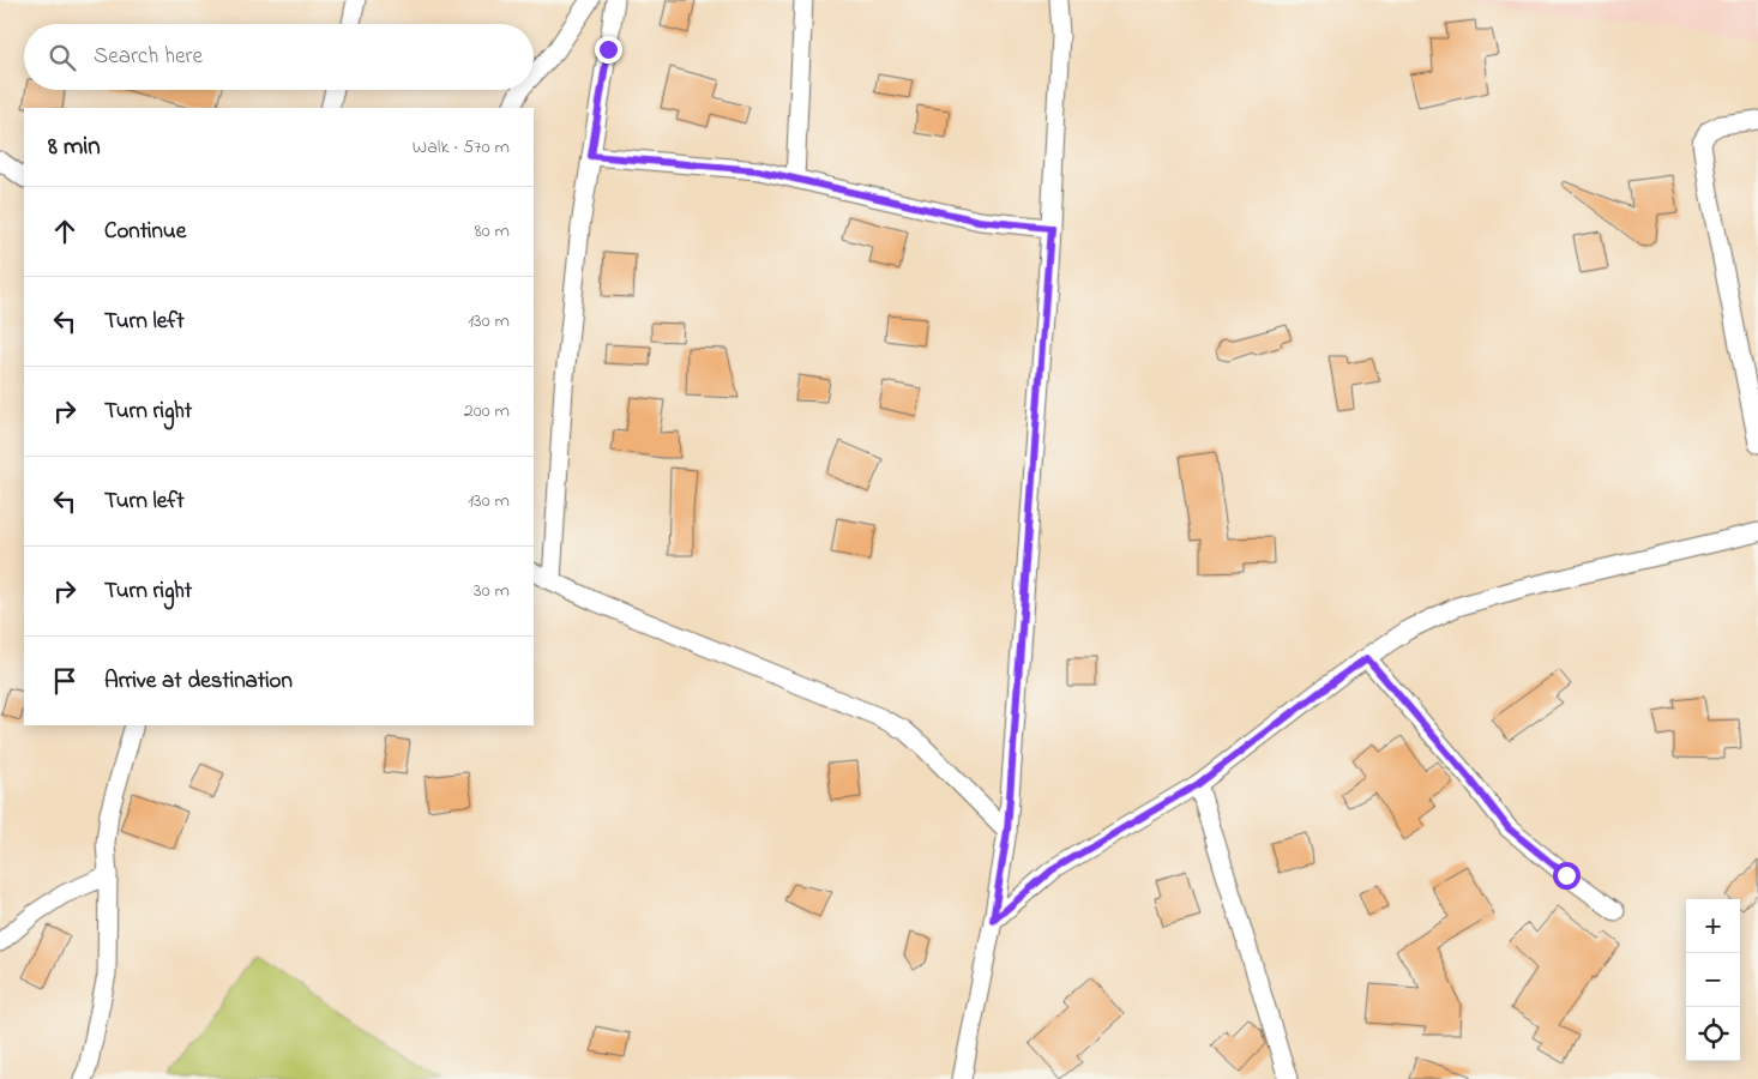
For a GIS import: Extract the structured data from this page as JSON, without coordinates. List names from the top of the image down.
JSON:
{
  "page": {
    "search": "Search here",
    "heading": ["8 min", "Walk · 570 m"],
    "list": [
      ["Continue", "80 m"],
      ["Turn left", "130 m"],
      ["Turn right", "200 m"],
      ["Turn left", "130 m"],
      ["Turn right", "30 m"],
      "Arrive at destination"
    ],
    "map_buttons": ["+", "−"]
  }
}
